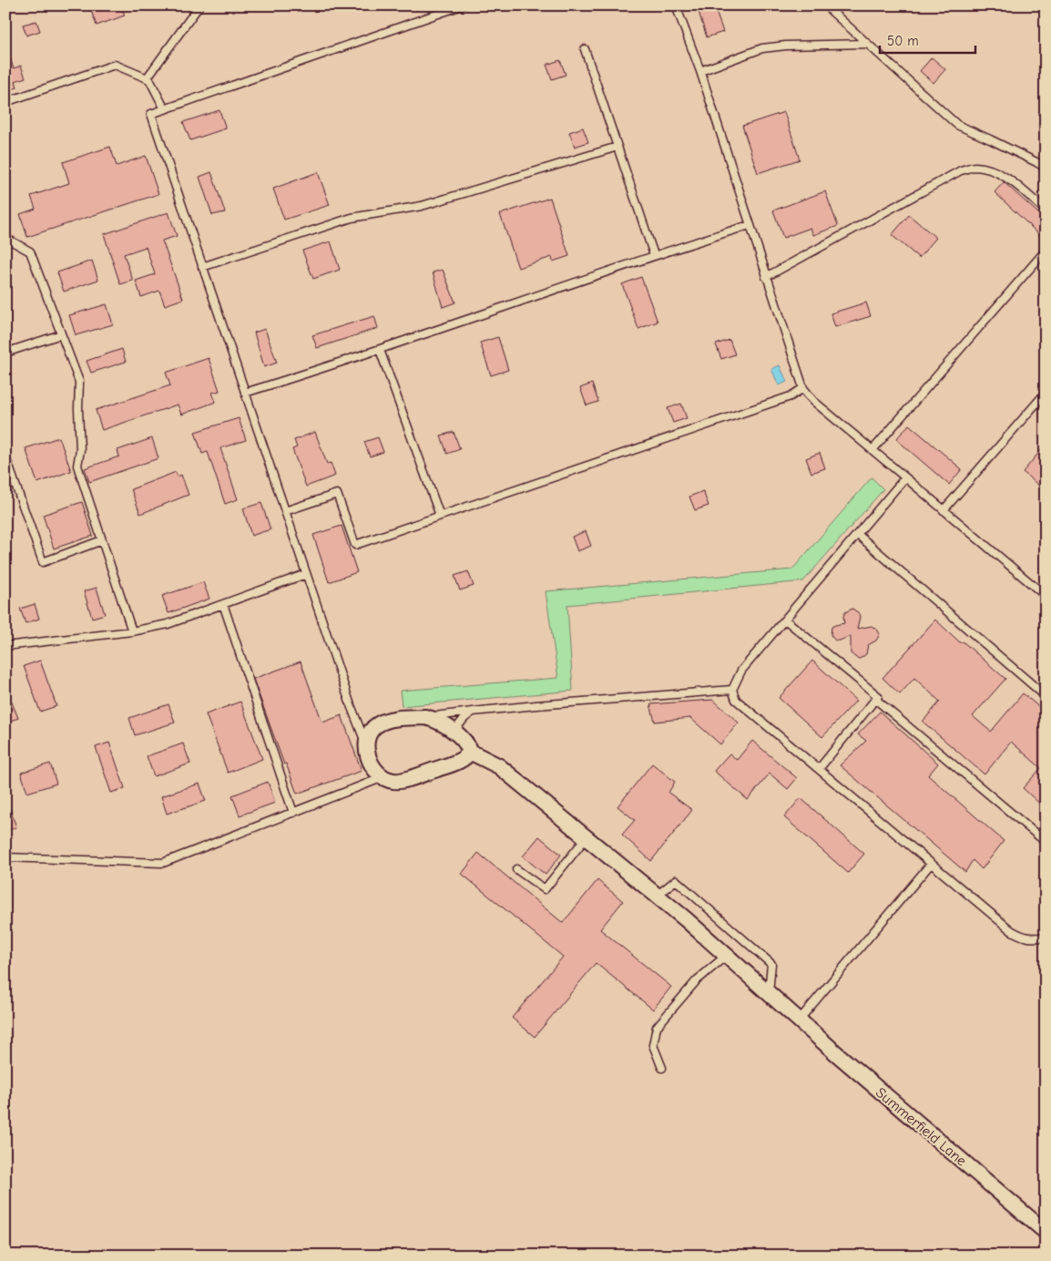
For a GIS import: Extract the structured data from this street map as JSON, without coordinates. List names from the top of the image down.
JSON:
{
  "streets": {
    "street": ["Summerfield Lane"]
  },
  "scale_bar": "50 m"
}
